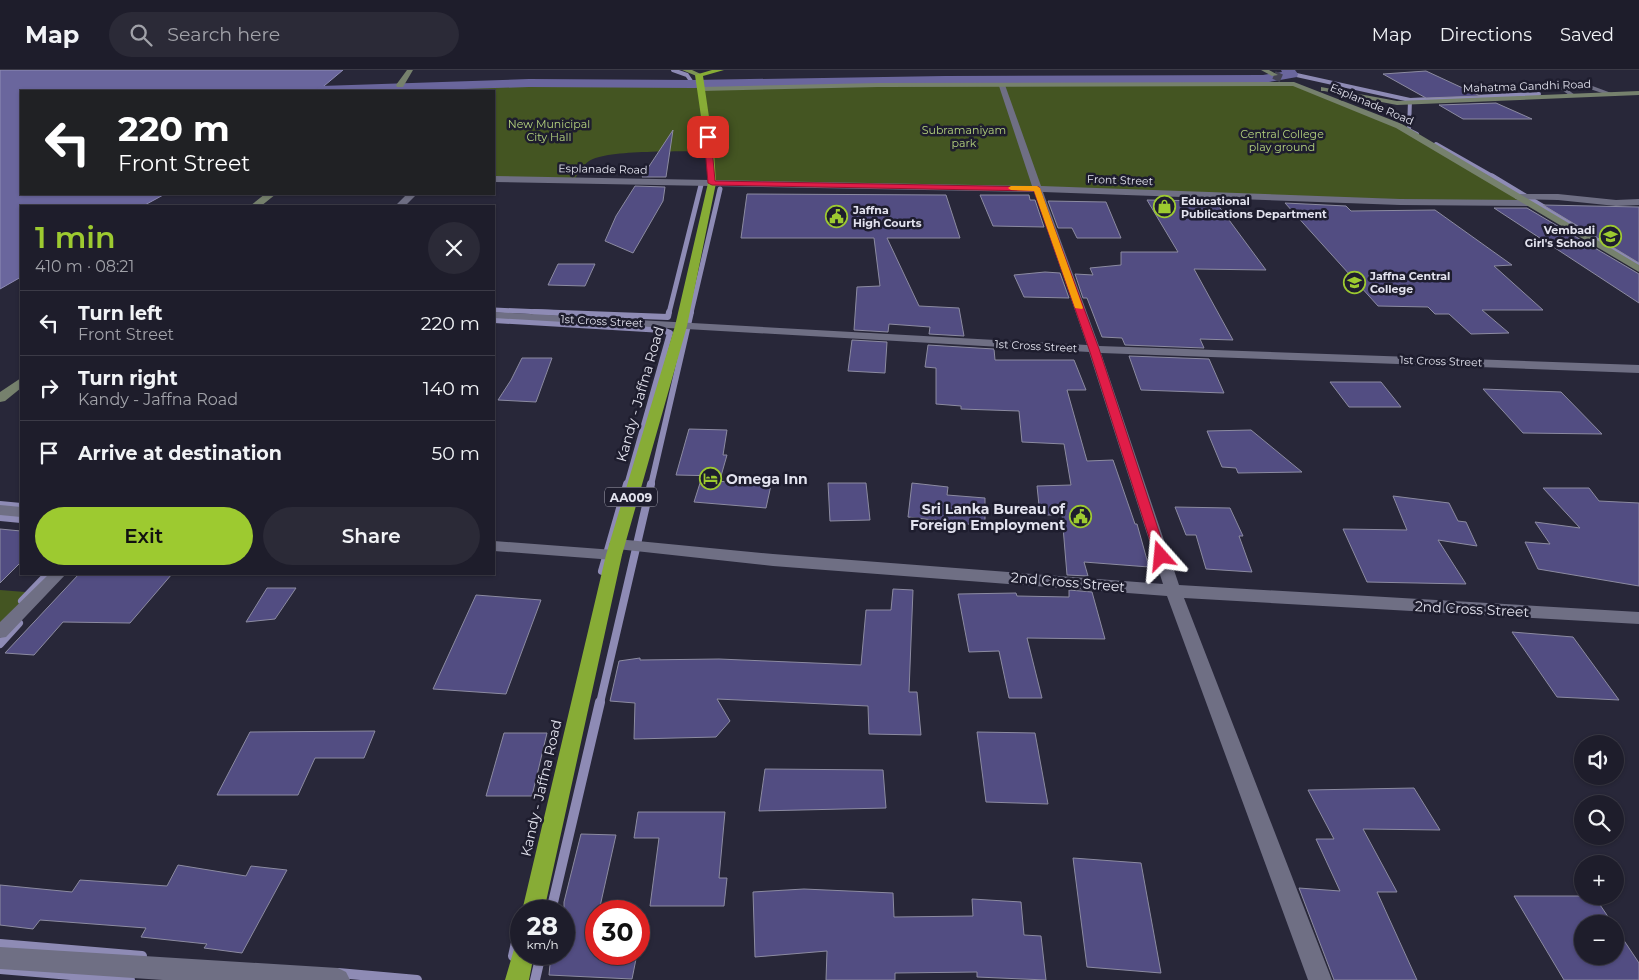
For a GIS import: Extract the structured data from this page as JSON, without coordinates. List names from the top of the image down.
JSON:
{
  "streets": {
    "highway": ["Kandy - Jaffna Road", "AA009"],
    "street": [
      "Mahatma Gandhi Road",
      "Esplanade Road",
      "Front Street",
      "1st Cross Street",
      "2nd Cross Street"
    ]
  },
  "crossings": [
    ["Mahatma Gandhi Road", "Esplanade Road"],
    ["Esplanade Road", "Front Street"],
    ["Esplanade Road", "Kandy - Jaffna Road"],
    ["Front Street", "Kandy - Jaffna Road"],
    ["1st Cross Street", "Kandy - Jaffna Road"],
    ["Kandy - Jaffna Road", "2nd Cross Street"]
  ],
  "parks": ["New Municipal City Hall", "Subramaniyam park", "Central College play ground"],
  "places": {
    "shop": ["Educational Publications Department"],
    "public building": ["Jaffna High Courts", "Sri Lanka Bureau of Foreign Employment"],
    "school or university": ["Vembadi Girl's School", "Jaffna Central College"],
    "hotel": ["Omega Inn"]
  },
  "page": {
    "header": "Map",
    "search": "Search here",
    "nav": ["Map", "Directions", "Saved"],
    "turn": ["220 m", "Front Street"],
    "heading": ["1 min", "410 m · 08:21"],
    "list": [
      {
        "name": "Turn left",
        "note": "Front Street",
        "value": "220 m"
      },
      {
        "name": "Turn right",
        "note": "Kandy - Jaffna Road",
        "value": "140 m"
      },
      {
        "name": "Arrive at destination",
        "value": "50 m"
      }
    ],
    "buttons": ["Exit", "Share"],
    "map_buttons": ["+", "−"],
    "speed": "28 km/h",
    "limit": "30"
  }
}
